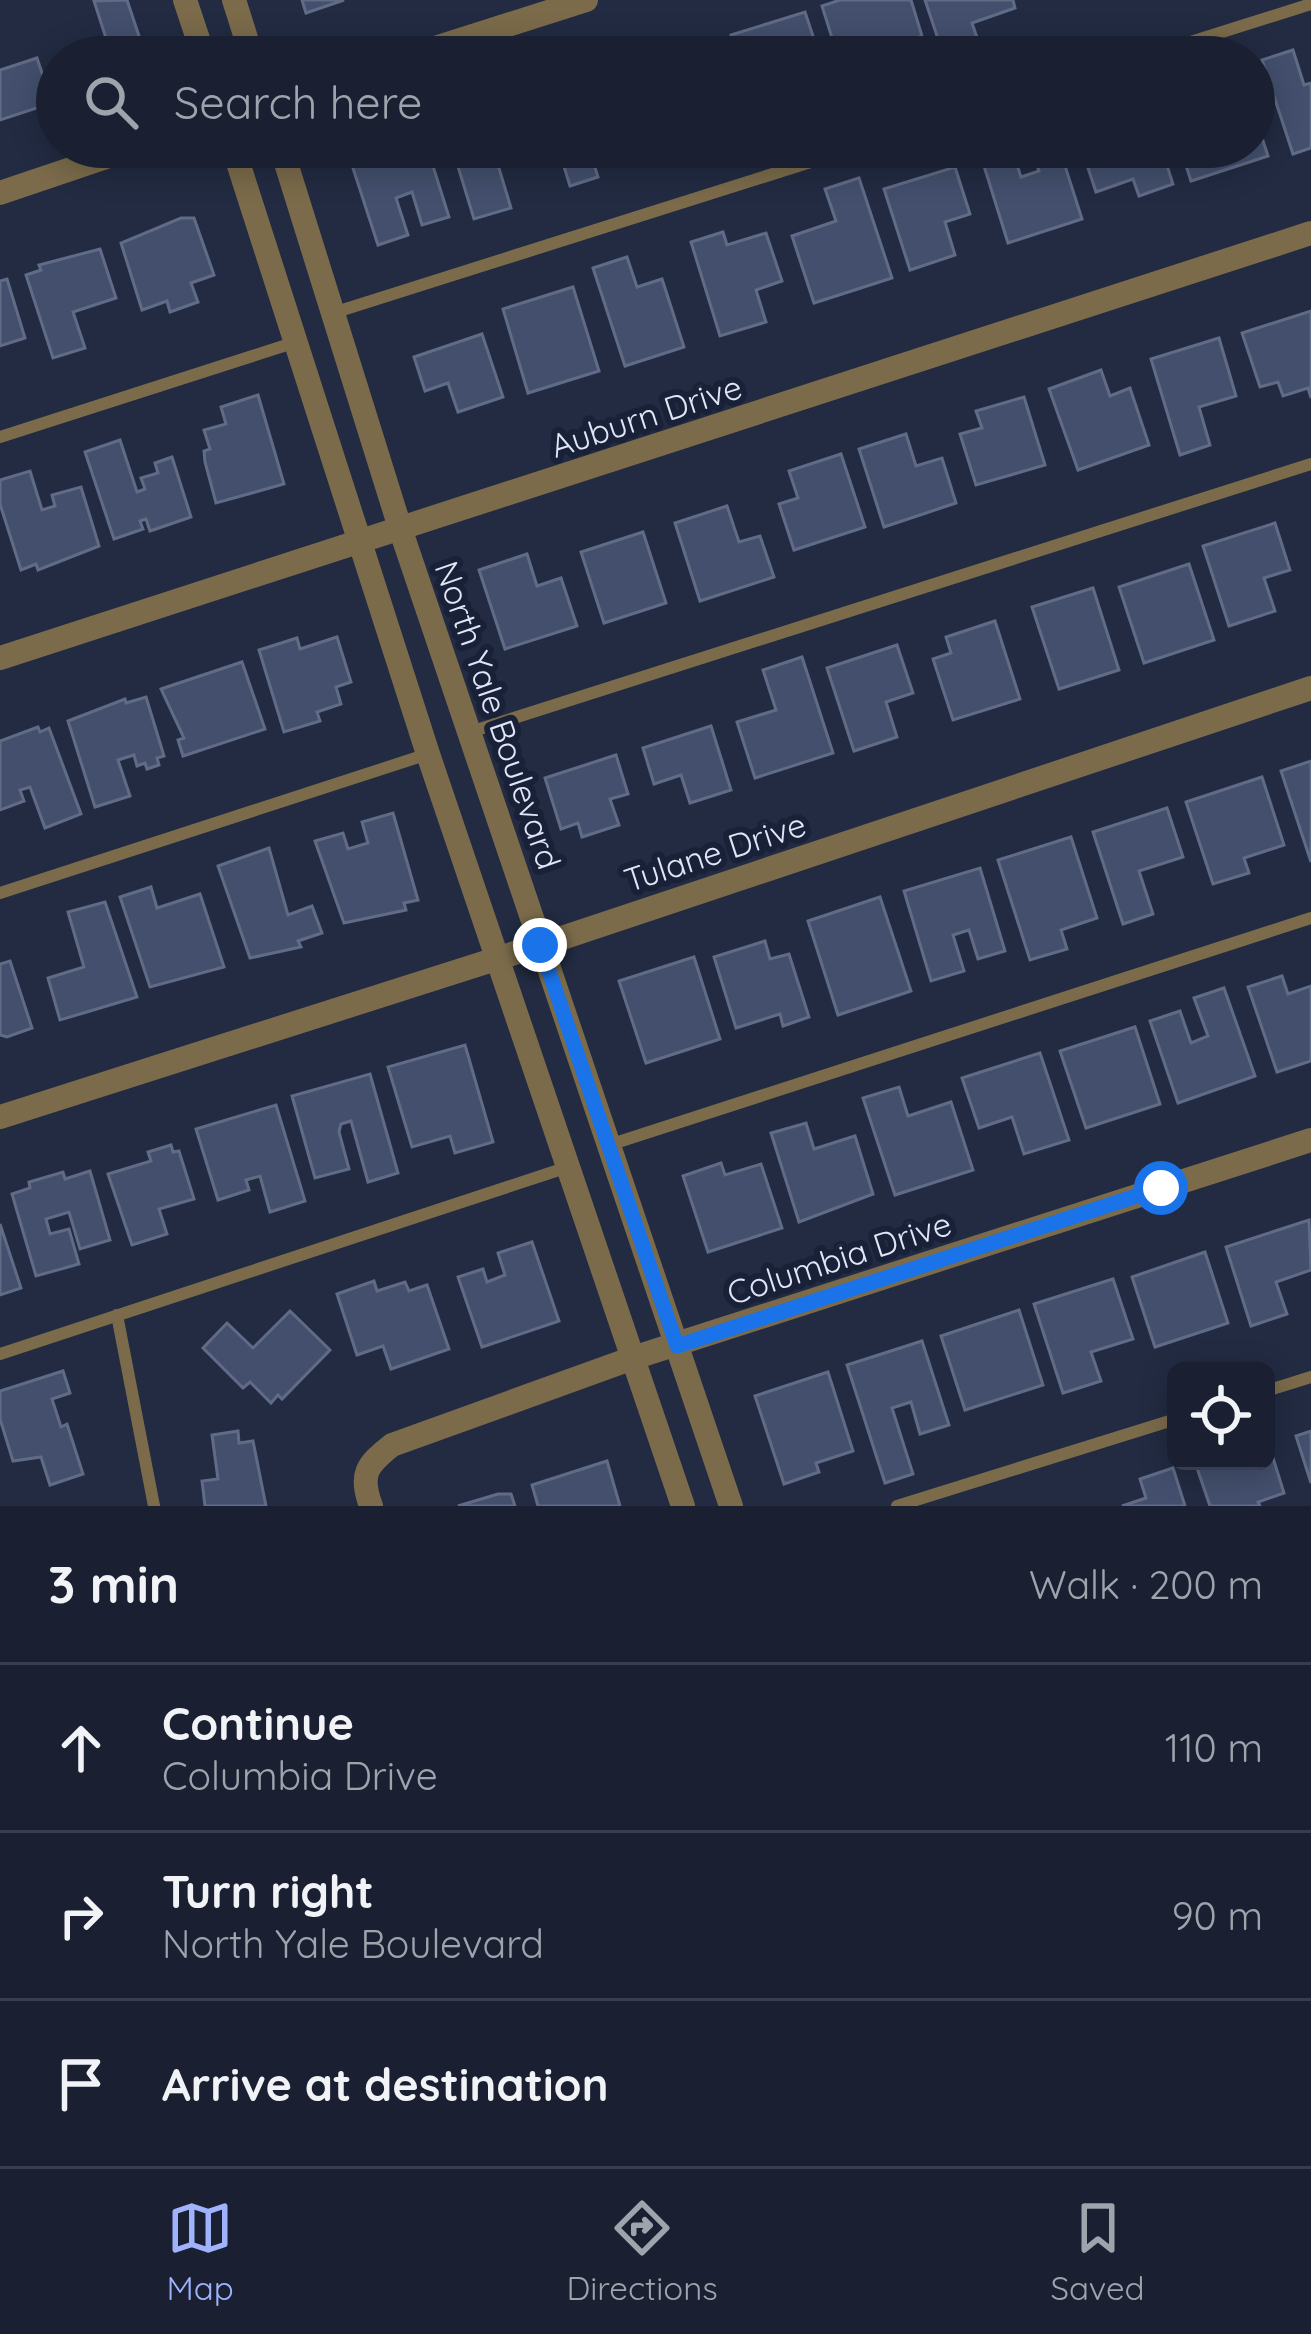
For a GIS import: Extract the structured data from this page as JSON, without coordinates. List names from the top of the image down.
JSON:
{
  "streets": {
    "street": [
      "Auburn Drive",
      "North Yale Boulevard",
      "Tulane Drive",
      "Columbia Drive"
    ]
  },
  "crossings": [
    ["Auburn Drive", "North Yale Boulevard"],
    ["North Yale Boulevard", "Tulane Drive"],
    ["North Yale Boulevard", "Columbia Drive"]
  ],
  "page": {
    "search": "Search here",
    "heading": ["3 min", "Walk · 200 m"],
    "list": [
      ["Continue", "Columbia Drive", "110 m"],
      ["Turn right", "North Yale Boulevard", "90 m"],
      "Arrive at destination"
    ],
    "nav": ["Map", "Directions", "Saved"]
  }
}
